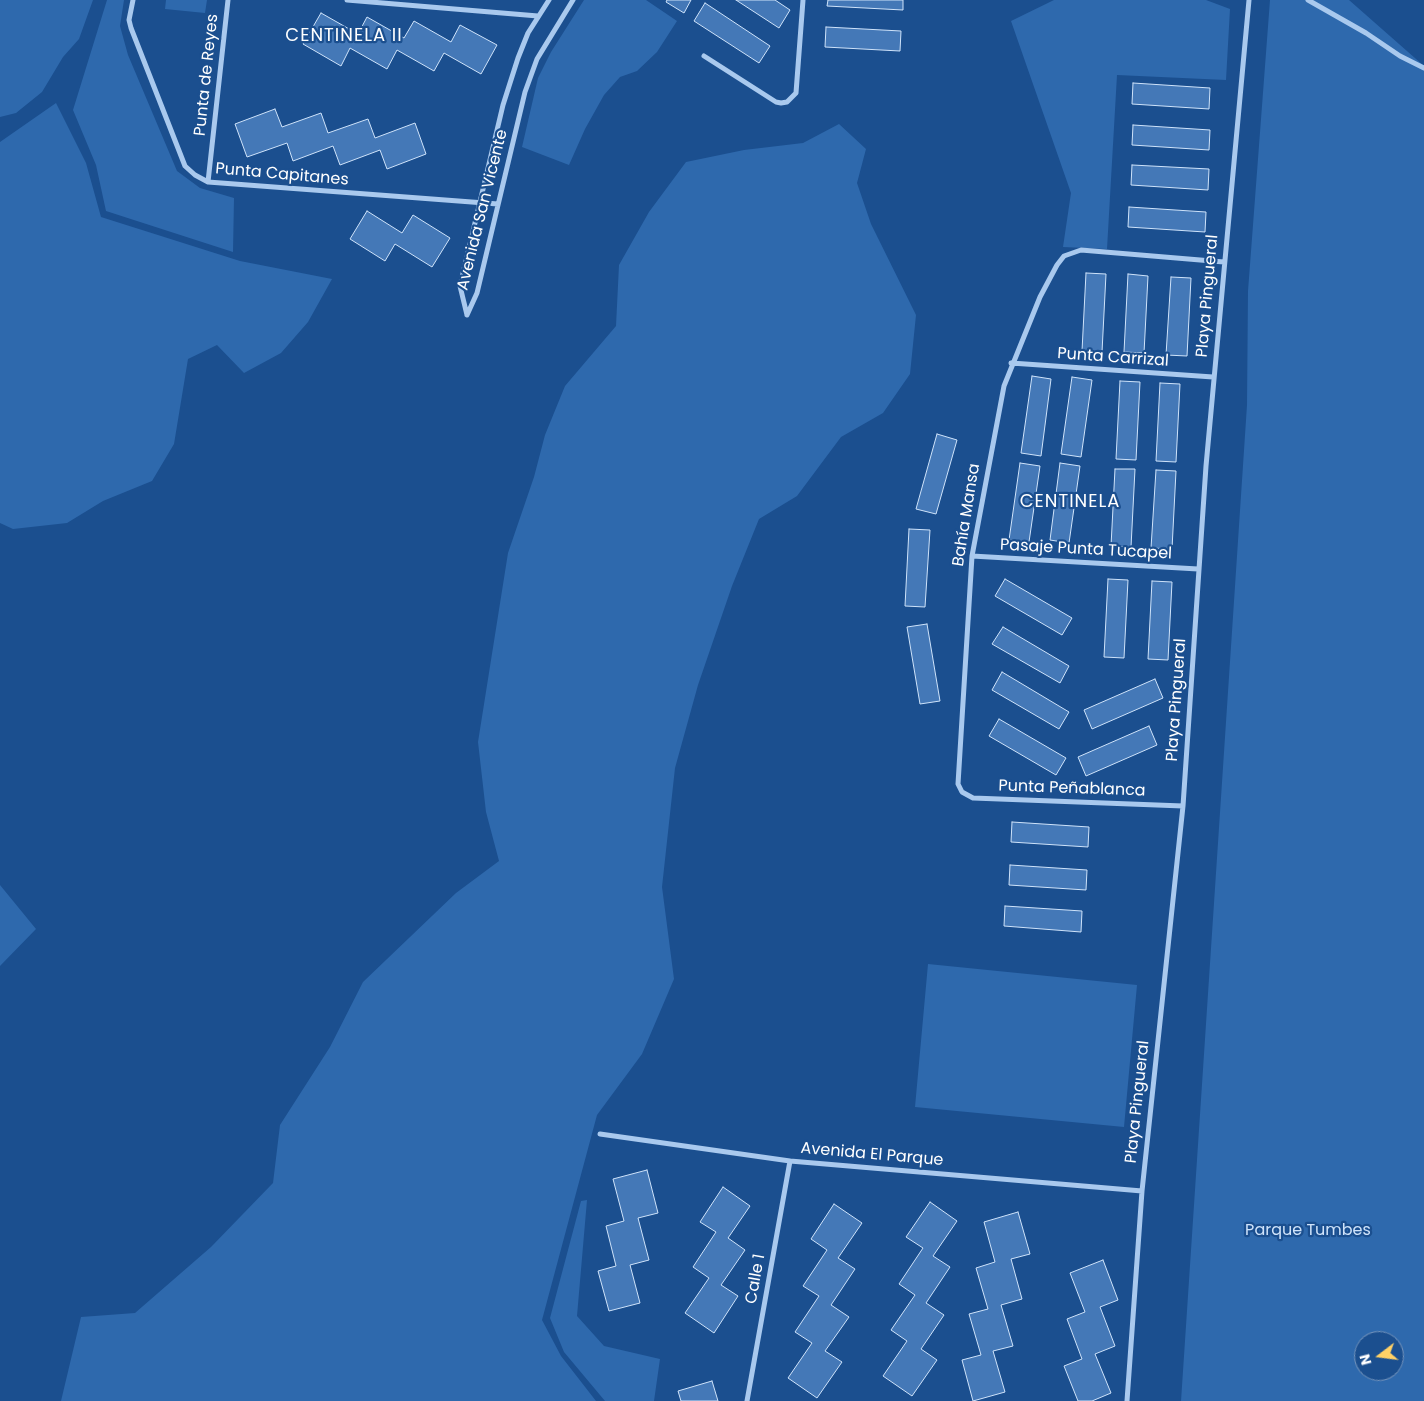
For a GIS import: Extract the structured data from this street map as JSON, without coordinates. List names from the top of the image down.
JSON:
{
  "streets": {
    "street": [
      "Punta de Reyes",
      "Punta Capitanes",
      "Avenida San Vicente",
      "Playa Pingueral",
      "Punta Carrizal",
      "Bahía Mansa",
      "Pasaje Punta Tucapel",
      "Punta Peñablanca",
      "Avenida El Parque",
      "Calle 1"
    ]
  },
  "crossings": [
    ["Punta de Reyes", "Punta Capitanes"],
    ["Punta Capitanes", "Avenida San Vicente"],
    ["Playa Pingueral", "Punta Carrizal"],
    ["Playa Pingueral", "Bahía Mansa"],
    ["Playa Pingueral", "Pasaje Punta Tucapel"],
    ["Playa Pingueral", "Punta Peñablanca"],
    ["Playa Pingueral", "Avenida El Parque"],
    ["Punta Carrizal", "Bahía Mansa"],
    ["Bahía Mansa", "Pasaje Punta Tucapel"],
    ["Bahía Mansa", "Punta Peñablanca"],
    ["Avenida El Parque", "Calle 1"]
  ],
  "districts": ["CENTINELA II", "CENTINELA"],
  "parks": ["Parque Tumbes"],
  "north": "left"
}
